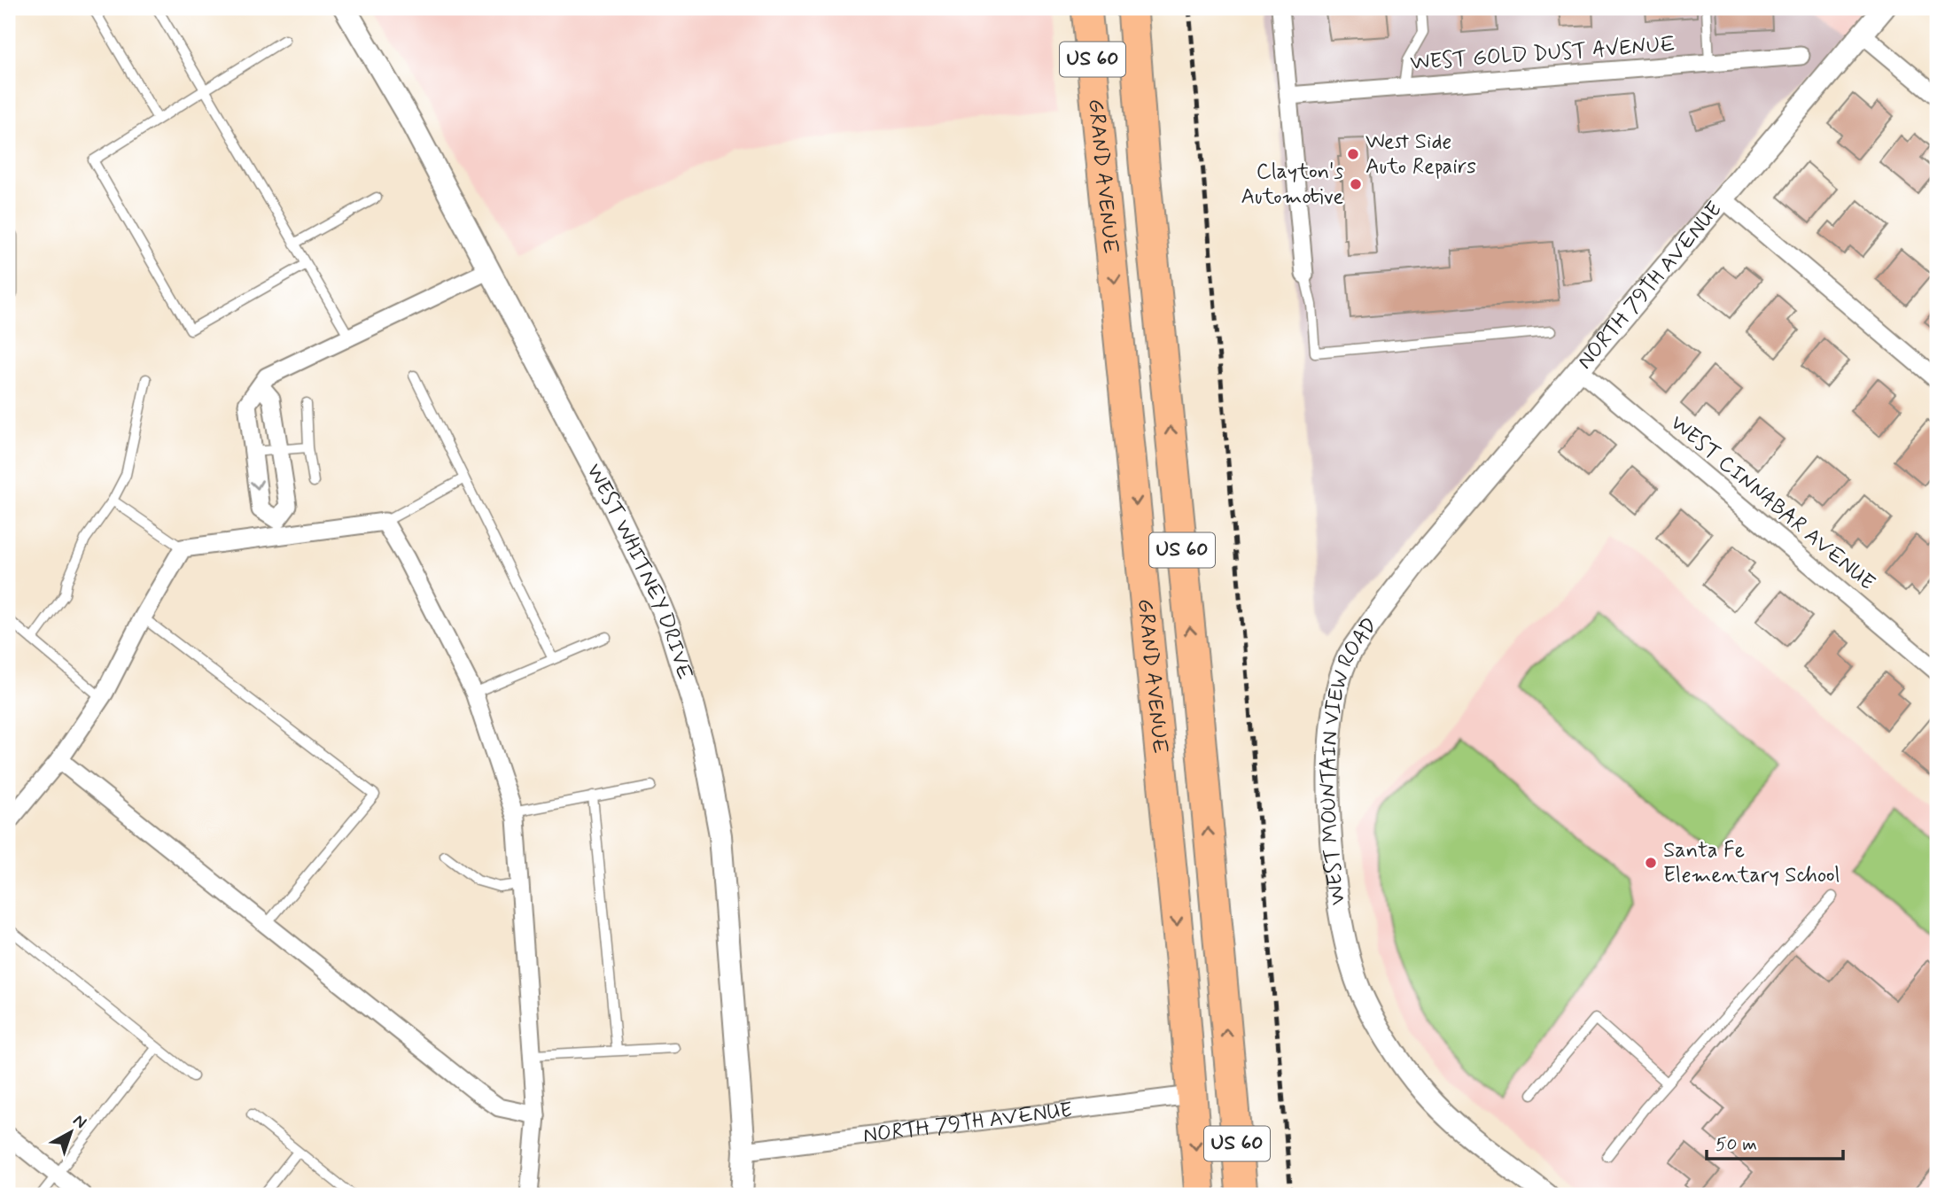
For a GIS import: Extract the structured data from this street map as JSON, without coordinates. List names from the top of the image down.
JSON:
{
  "streets": {
    "highway": ["US 60", "GRAND AVENUE"],
    "street": [
      "WEST GOLD DUST AVENUE",
      "NORTH 79TH AVENUE",
      "WEST CINNABAR AVENUE",
      "WEST WHITNEY DRIVE",
      "WEST MOUNTAIN VIEW ROAD"
    ]
  },
  "crossings": [
    ["GRAND AVENUE", "NORTH 79TH AVENUE"],
    ["NORTH 79TH AVENUE", "WEST CINNABAR AVENUE"],
    ["NORTH 79TH AVENUE", "WEST WHITNEY DRIVE"],
    ["NORTH 79TH AVENUE", "WEST MOUNTAIN VIEW ROAD"]
  ],
  "places": ["West Side Auto Repairs", "Clayton's Automotive", "Santa Fe Elementary School"],
  "scale_bar": "50 m",
  "north": "top right"
}
